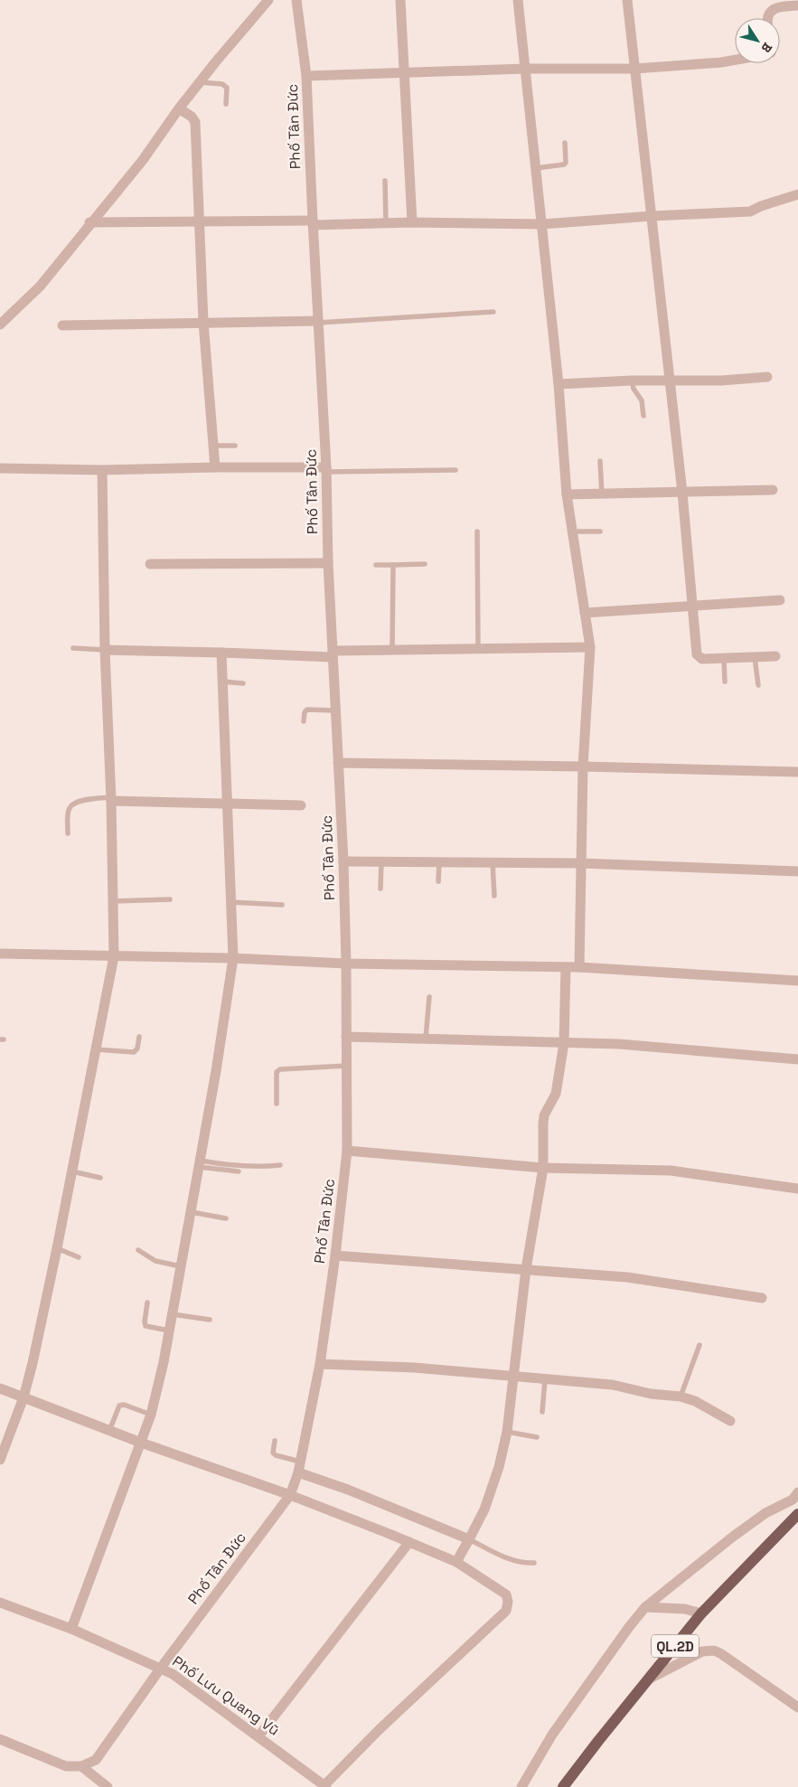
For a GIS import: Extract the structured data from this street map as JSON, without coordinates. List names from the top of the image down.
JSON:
{
  "streets": {
    "main road": ["QL.2D"],
    "street": ["Phố Tân Đức", "Phố Lưu Quang Vũ"]
  },
  "crossings": [
    ["Phố Tân Đức", "Phố Lưu Quang Vũ"]
  ],
  "north": "bottom right"
}
